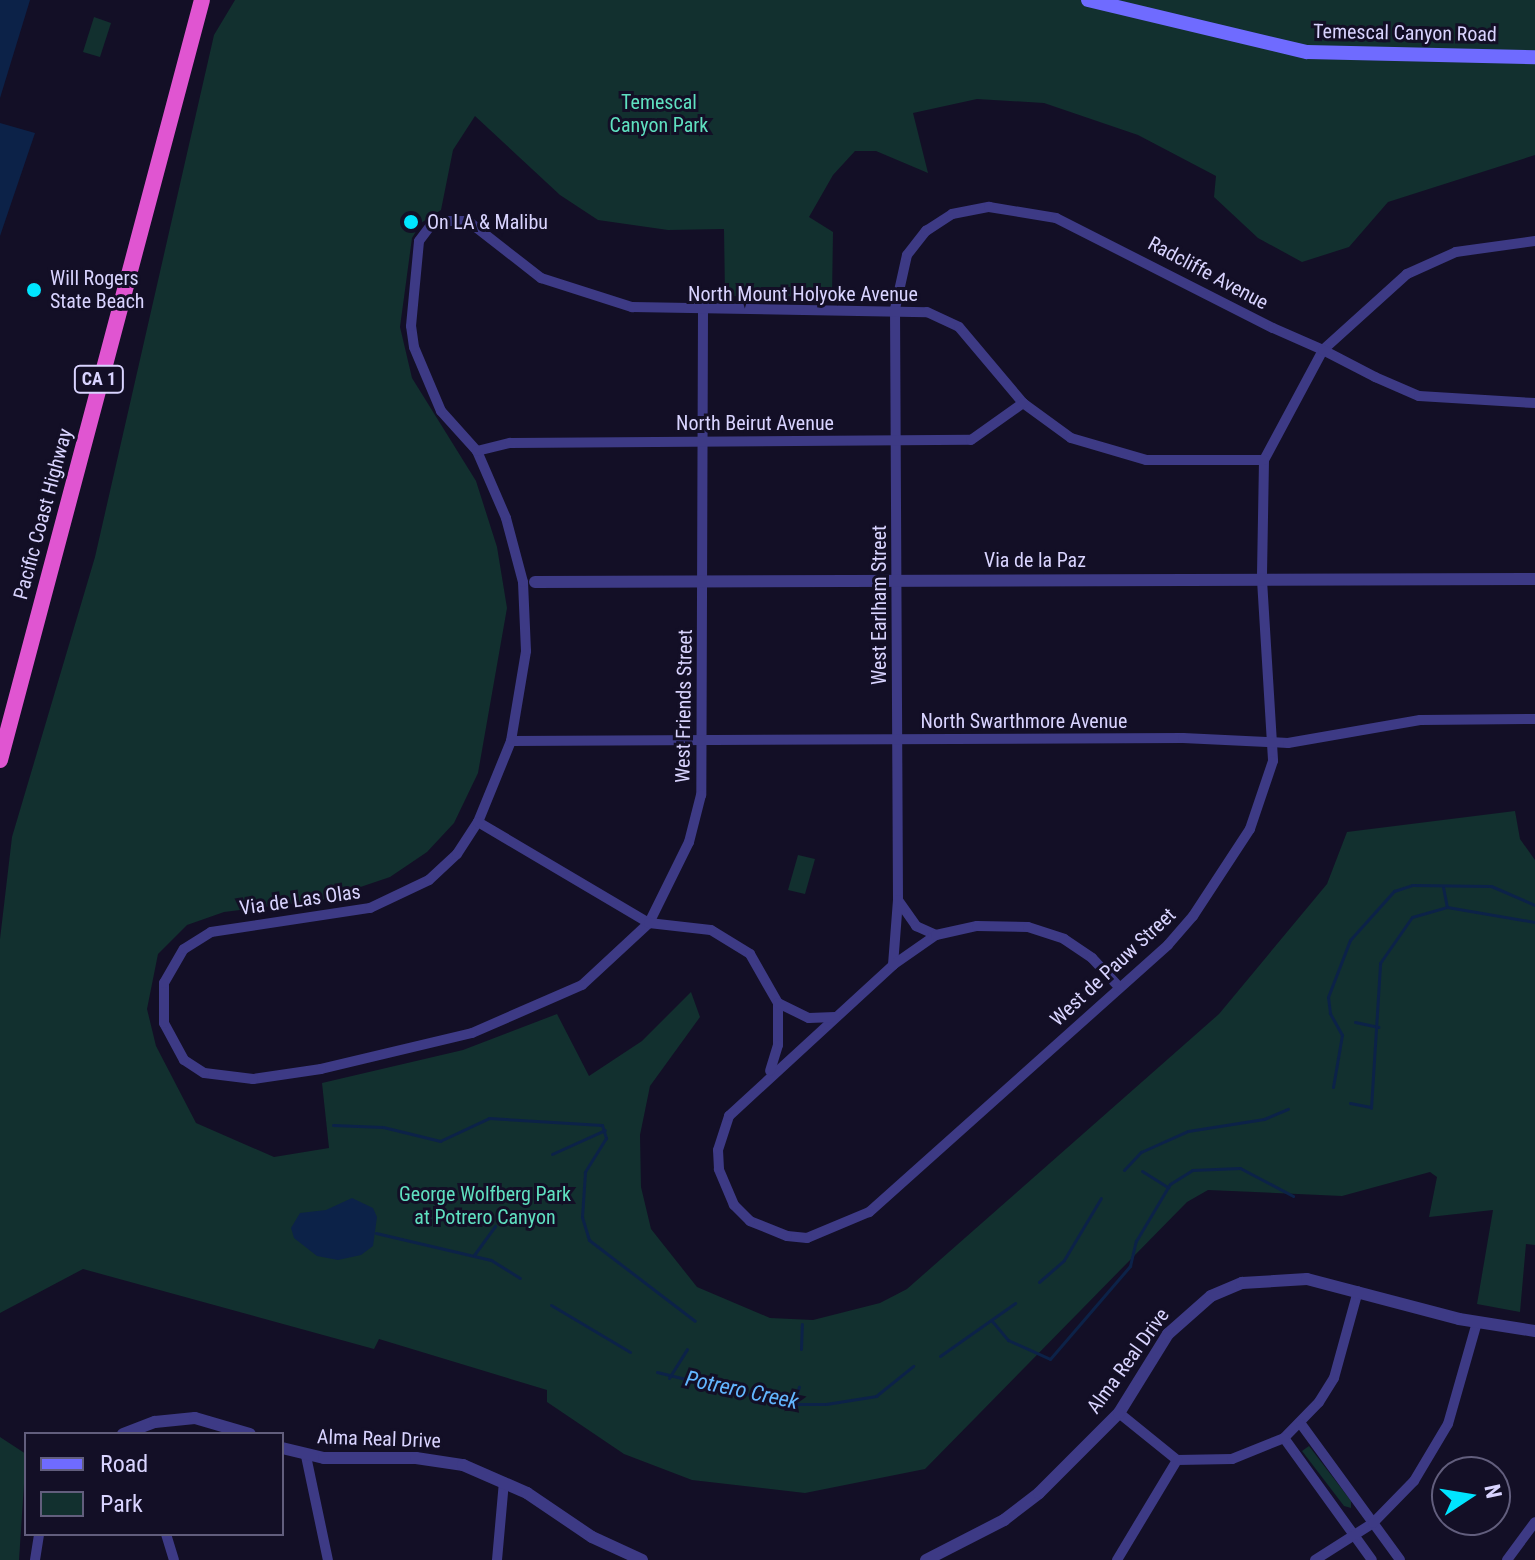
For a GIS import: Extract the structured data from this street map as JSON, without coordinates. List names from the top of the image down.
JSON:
{
  "streets": {
    "highway": ["CA 1", "Pacific Coast Highway"],
    "main road": ["Temescal Canyon Road"],
    "street": [
      "Radcliffe Avenue",
      "North Mount Holyoke Avenue",
      "North Beirut Avenue",
      "Via de la Paz",
      "West Earlham Street",
      "West Friends Street",
      "North Swarthmore Avenue",
      "Via de Las Olas",
      "West de Pauw Street",
      "Alma Real Drive"
    ]
  },
  "crossings": [
    ["Radcliffe Avenue", "North Mount Holyoke Avenue"],
    ["Radcliffe Avenue", "West Earlham Street"],
    ["North Mount Holyoke Avenue", "North Beirut Avenue"],
    ["North Mount Holyoke Avenue", "West Earlham Street"],
    ["North Mount Holyoke Avenue", "West Friends Street"],
    ["North Mount Holyoke Avenue", "Via de Las Olas"],
    ["North Beirut Avenue", "West Earlham Street"],
    ["North Beirut Avenue", "West Friends Street"],
    ["North Beirut Avenue", "Via de Las Olas"],
    ["Via de la Paz", "West Earlham Street"],
    ["Via de la Paz", "West Friends Street"],
    ["West Earlham Street", "North Swarthmore Avenue"],
    ["West Friends Street", "North Swarthmore Avenue"],
    ["West Friends Street", "Via de Las Olas"],
    ["North Swarthmore Avenue", "Via de Las Olas"]
  ],
  "water": ["Potrero Creek"],
  "parks": ["Temescal Canyon Park", "George Wolfberg Park at Potrero Canyon"],
  "places": ["On LA & Malibu", "Will Rogers State Beach"],
  "legend": ["Road", "Park"],
  "north": "right"
}
